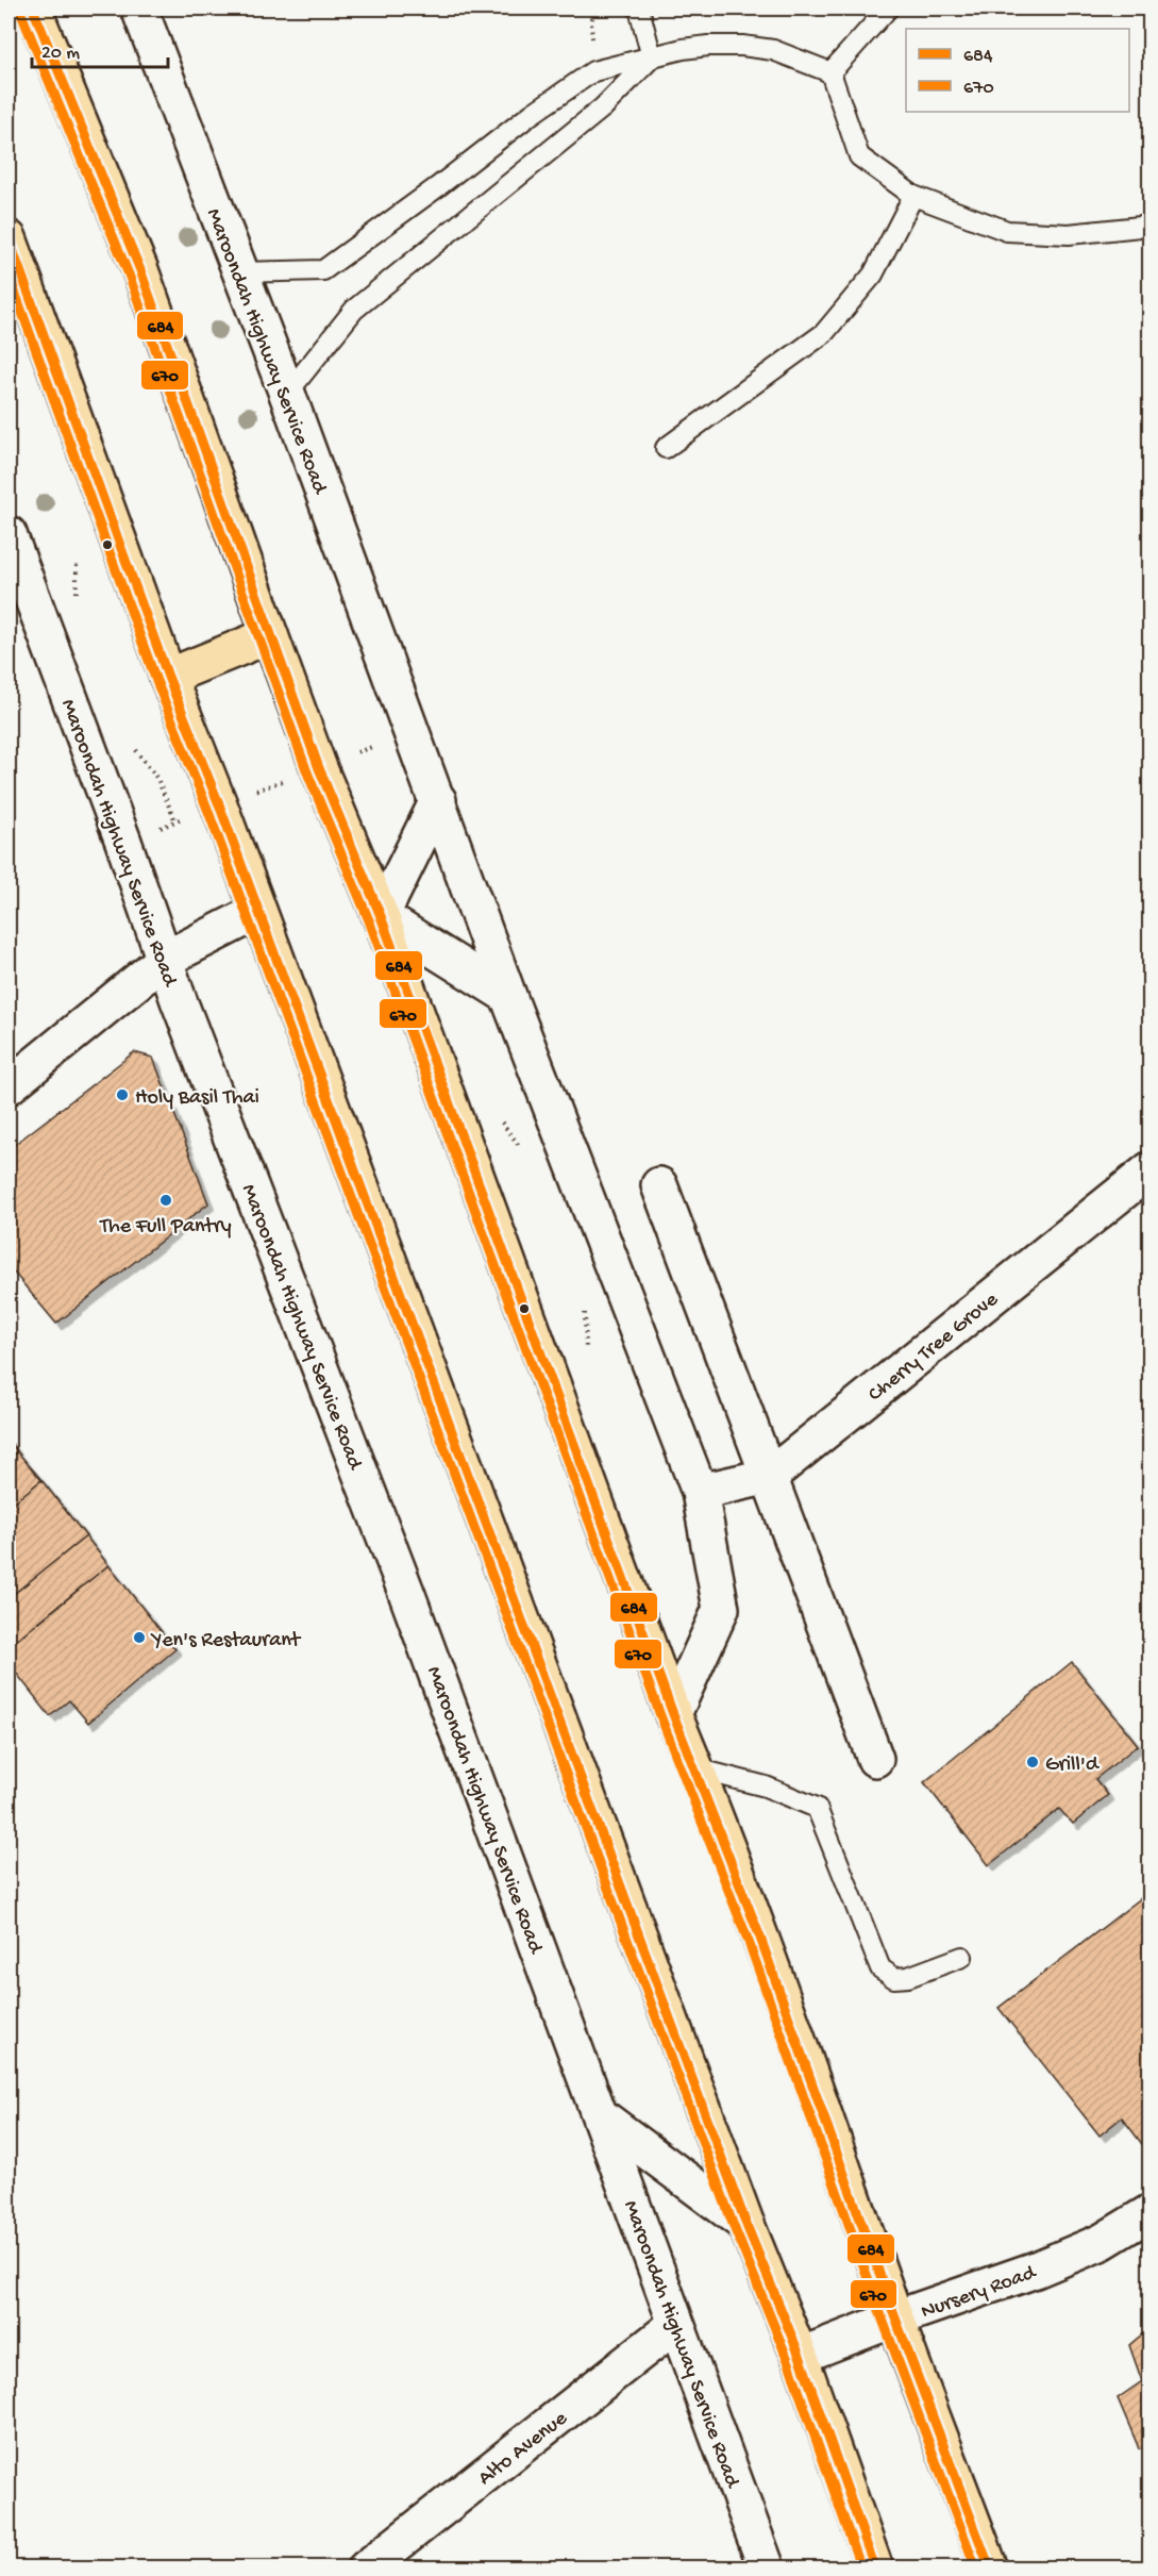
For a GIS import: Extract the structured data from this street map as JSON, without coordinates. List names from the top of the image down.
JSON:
{
  "streets": {
    "street": [
      "Maroondah Highway Service Road",
      "Cherry Tree Grove",
      "Nursery Road",
      "Alto Avenue"
    ]
  },
  "crossings": [
    ["Maroondah Highway Service Road", "Cherry Tree Grove"],
    ["Maroondah Highway Service Road", "Alto Avenue"]
  ],
  "places": [
    "Holy Basil Thai",
    "The Full Pantry",
    "Yen's Restaurant",
    "Grill'd"
  ],
  "lines": ["transit line 684", "transit line 670"],
  "legend": ["684", "670"],
  "scale_bar": "20 m"
}
